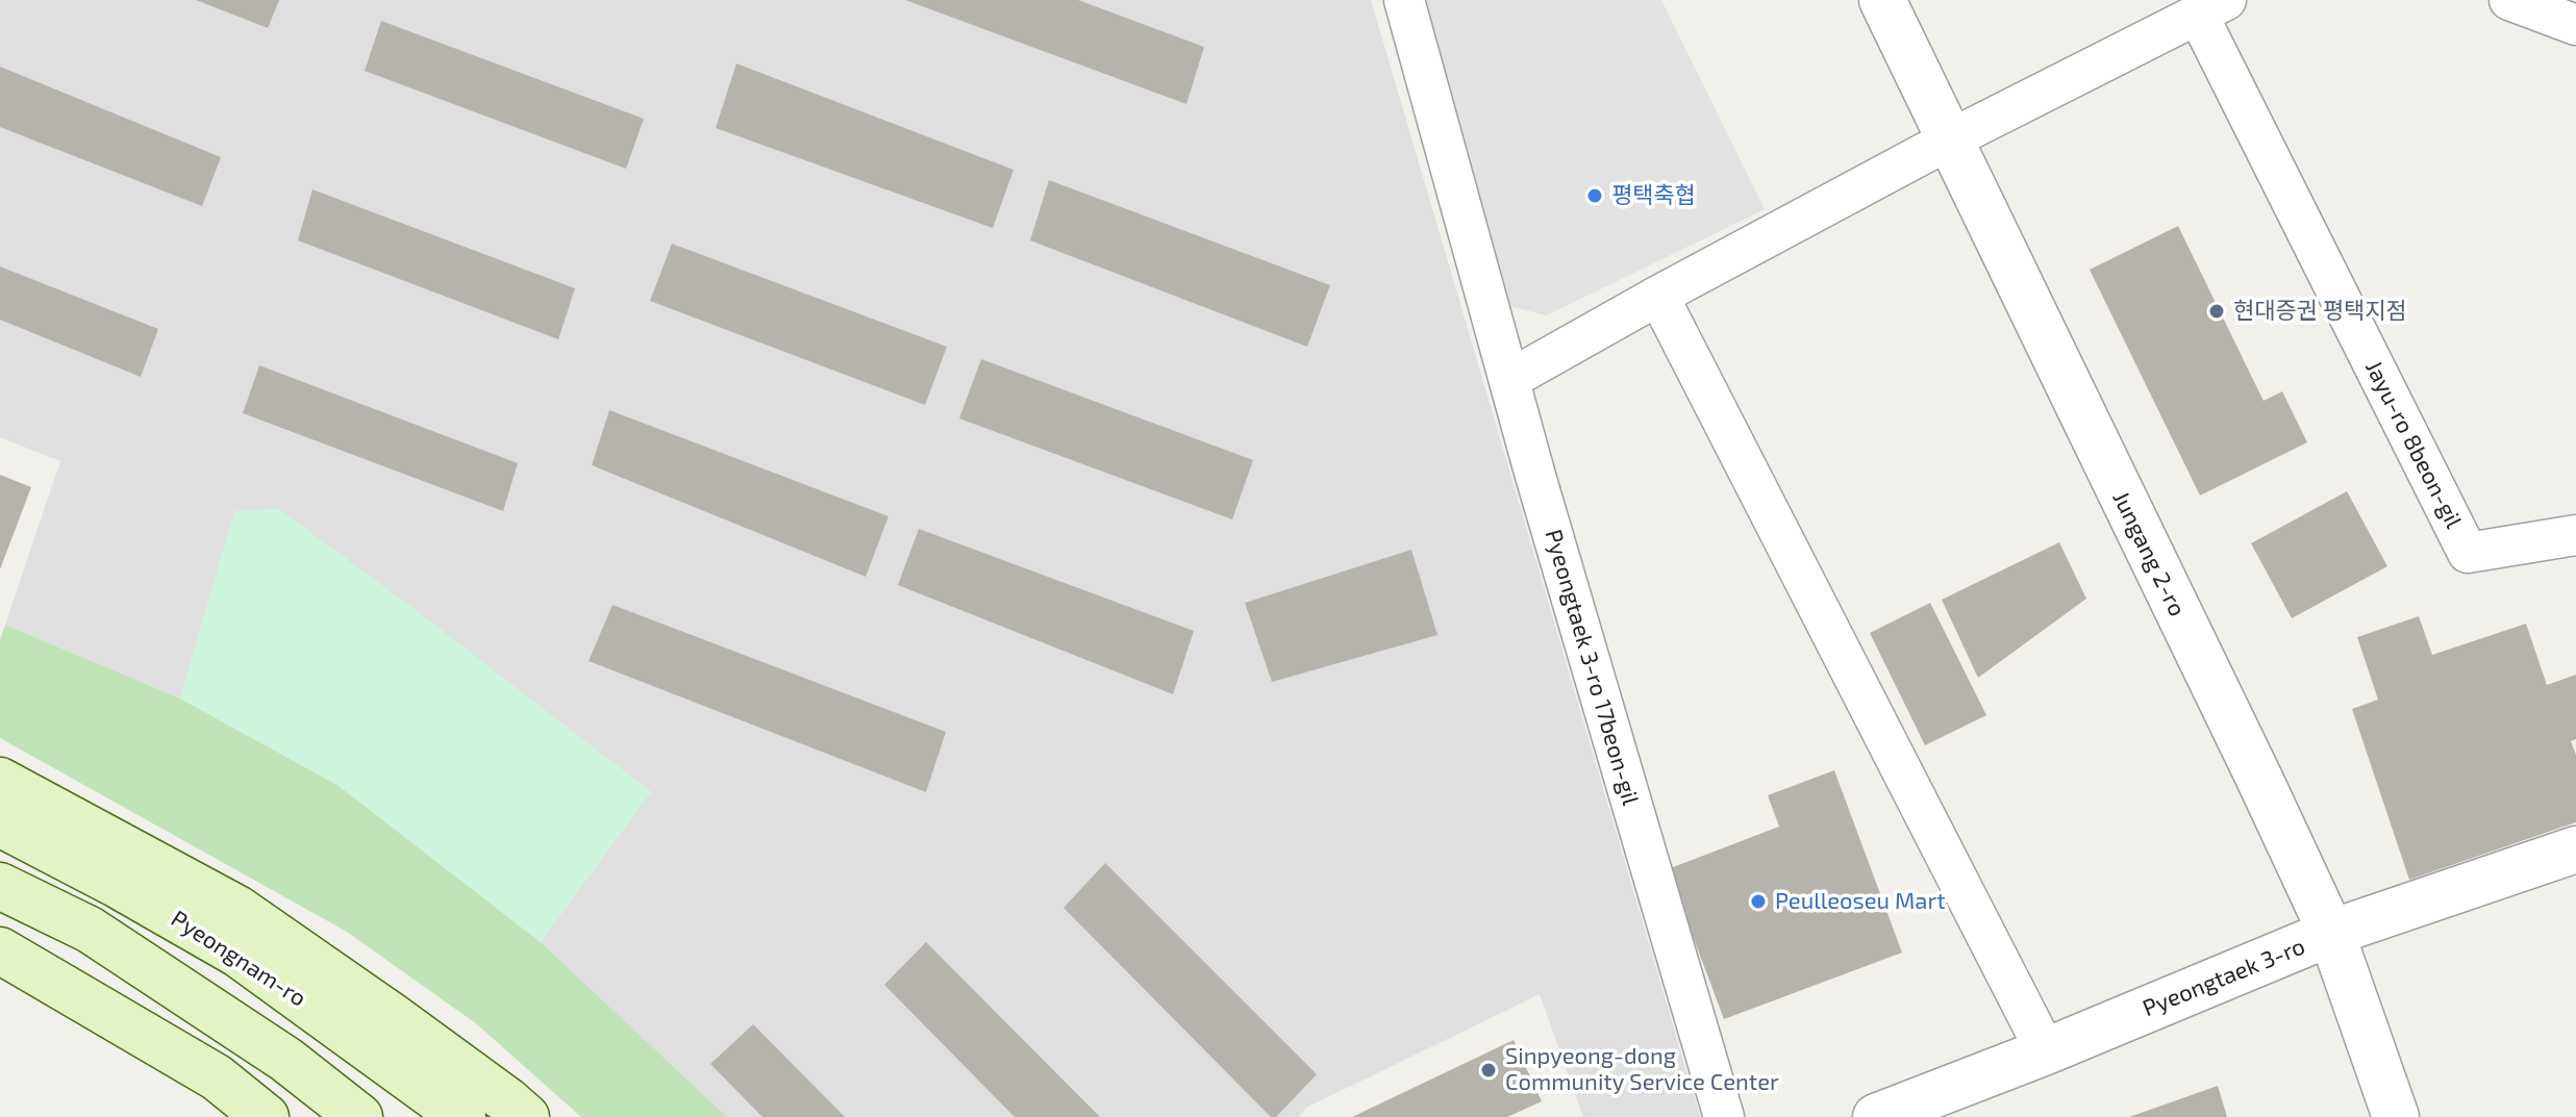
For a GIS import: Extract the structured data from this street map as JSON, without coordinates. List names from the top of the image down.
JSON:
{
  "streets": {
    "main road": ["Pyeongnam-ro"],
    "street": [
      "Jayu-ro 8beon-gil",
      "Jungang 2-ro",
      "Pyeongtaek 3-ro 17beon-gil",
      "Pyeongtaek 3-ro"
    ]
  },
  "crossings": [
    ["Jungang 2-ro", "Pyeongtaek 3-ro"]
  ],
  "places": [
    "평택축협",
    "현대증권 평택지점",
    "Peulleoseu Mart",
    "Sinpyeong-dong Community Service Center"
  ]
}
